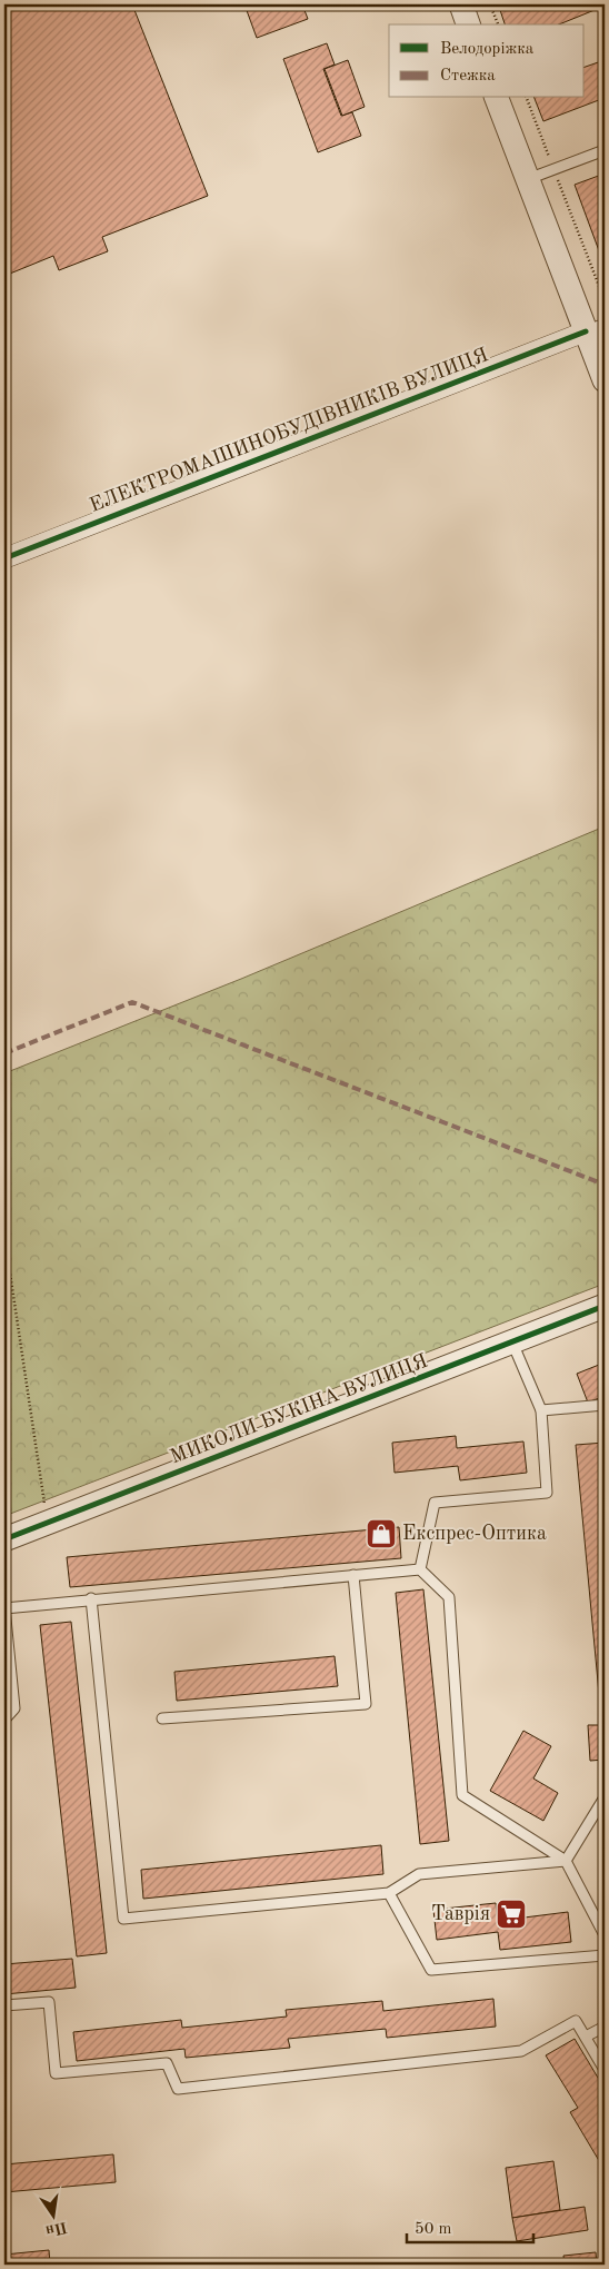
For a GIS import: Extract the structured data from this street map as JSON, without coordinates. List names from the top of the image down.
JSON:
{
  "streets": {
    "street": ["ЕЛЕКТРОМАШИНОБУДІВНИКІВ ВУЛИЦЯ", "МИКОЛИ БУКІНА ВУЛИЦЯ"]
  },
  "places": {
    "shop": ["Експрес-Оптика"],
    "supermarket": ["Таврія"]
  },
  "legend": ["Велодоріжка", "Стежка"],
  "scale_bar": "50 m",
  "north": "bottom"
}
